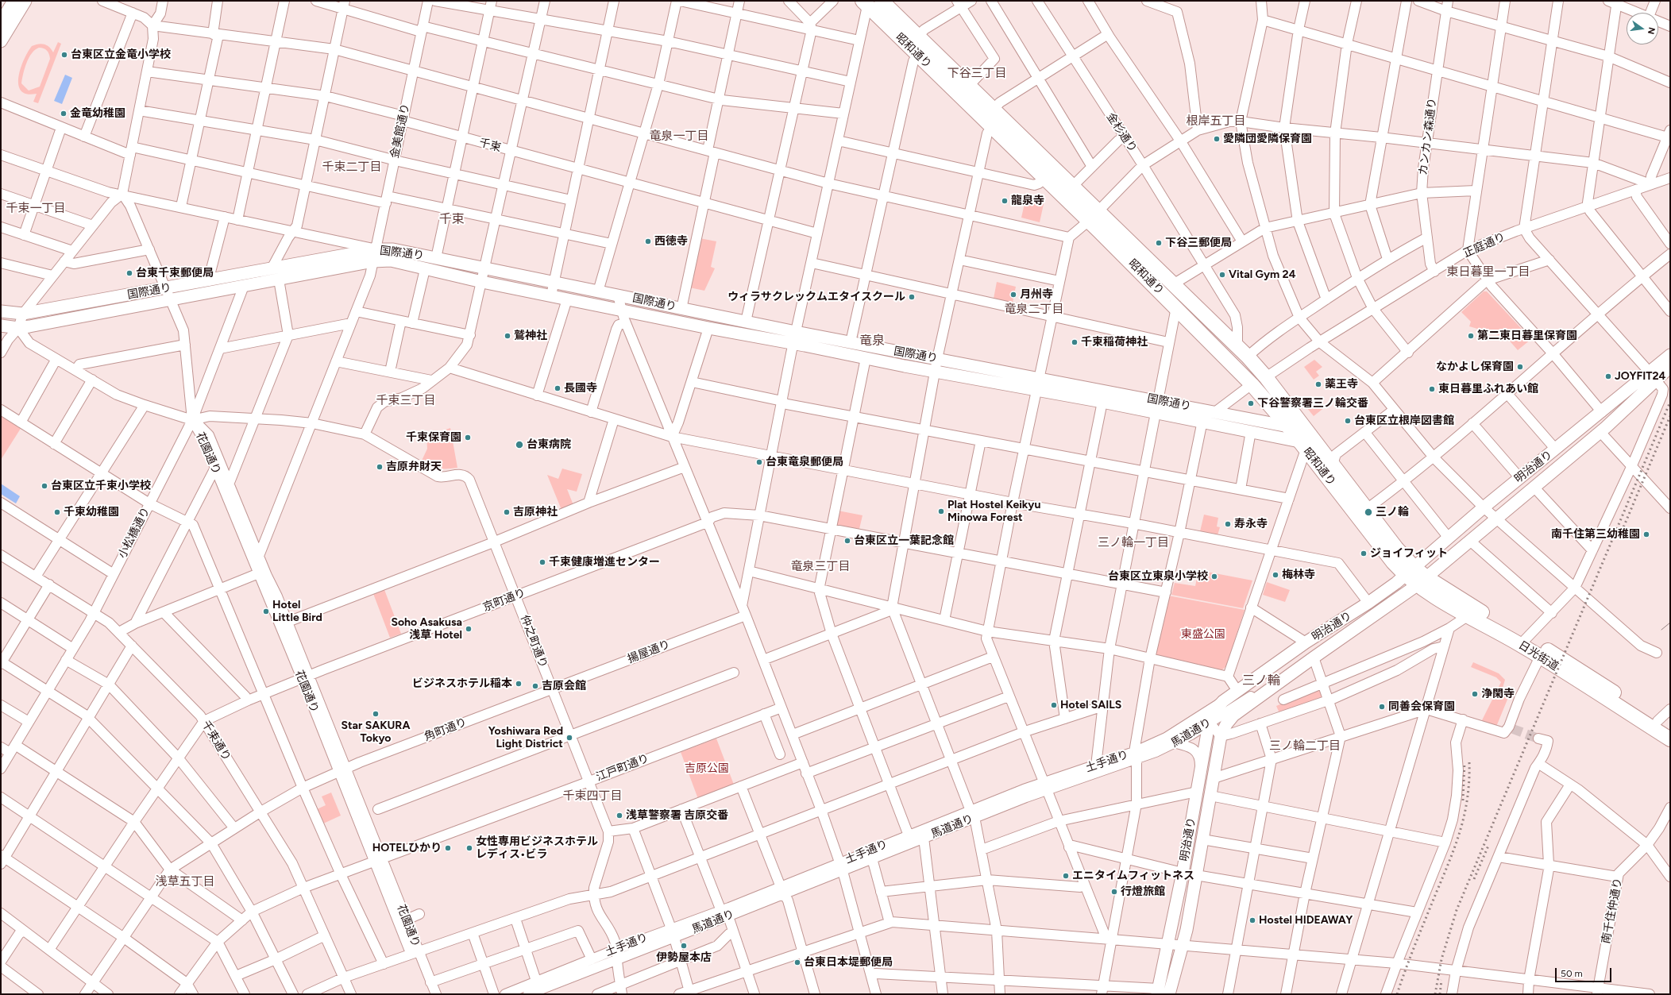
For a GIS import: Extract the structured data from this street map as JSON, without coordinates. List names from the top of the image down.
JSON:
{
  "streets": {
    "highway": ["昭和通り", "日光街道"],
    "main road": ["国際通り", "明治通り"],
    "street": [
      "金美館通り",
      "金杉通り",
      "カンカン森通り",
      "千束",
      "正庭通り",
      "花園通り",
      "小松橋通り",
      "京町通り",
      "仲之町通り",
      "揚屋通り",
      "角町通り",
      "馬道通り",
      "千束通り",
      "土手通り",
      "江戸町通り",
      "南千住仲通り"
    ]
  },
  "crossings": [
    ["昭和通り", "金杉通り"],
    ["昭和通り", "正庭通り"],
    ["昭和通り", "国際通り"],
    ["昭和通り", "明治通り"],
    ["昭和通り", "日光街道"],
    ["金美館通り", "千束"],
    ["金美館通り", "国際通り"],
    ["金美館通り", "花園通り"],
    ["カンカン森通り", "正庭通り"],
    ["国際通り", "花園通り"],
    ["国際通り", "小松橋通り"],
    ["花園通り", "小松橋通り"],
    ["花園通り", "京町通り"],
    ["花園通り", "角町通り"],
    ["花園通り", "江戸町通り"],
    ["明治通り", "日光街道"],
    ["明治通り", "馬道通り"],
    ["明治通り", "土手通り"],
    ["小松橋通り", "千束通り"],
    ["京町通り", "仲之町通り"],
    ["京町通り", "千束通り"],
    ["仲之町通り", "揚屋通り"],
    ["仲之町通り", "角町通り"],
    ["仲之町通り", "江戸町通り"],
    ["揚屋通り", "角町通り"],
    ["角町通り", "千束通り"],
    ["馬道通り", "土手通り"],
    ["千束通り", "江戸町通り"]
  ],
  "districts": [
    "下谷三丁目",
    "根岸五丁目",
    "竜泉一丁目",
    "千束二丁目",
    "千束一丁目",
    "千束",
    "東日暮里一丁目",
    "竜泉二丁目",
    "竜泉",
    "千束三丁目",
    "三ノ輪一丁目",
    "竜泉三丁目",
    "三ノ輪",
    "三ノ輪二丁目",
    "千束四丁目",
    "浅草五丁目"
  ],
  "parks": ["東盛公園", "吉原公園"],
  "places": [
    "台東区立金竜小学校",
    "金竜幼稚園",
    "愛隣団愛隣保育園",
    "龍泉寺",
    "西徳寺",
    "下谷三郵便局",
    "台東千束郵便局",
    "Vital Gym 24",
    "月州寺",
    "ウィラサクレックムエタイスクール",
    "鷲神社",
    "第二東日暮里保育園",
    "千束稲荷神社",
    "なかよし保育園",
    "JOYFIT24",
    "薬王寺",
    "長國寺",
    "東日暮里ふれあい館",
    "下谷警察署三ノ輪交番",
    "台東区立根岸図書館",
    "千束保育園",
    "台東病院",
    "台東竜泉郵便局",
    "吉原弁財天",
    "台東区立千束小学校",
    "Plat Hostel Keikyu Minowa Forest",
    "千束幼稚園",
    "吉原神社",
    "三ノ輪",
    "寿永寺",
    "南千住第三幼稚園",
    "台東区立一葉記念館",
    "ジョイフィット",
    "千束健康増進センター",
    "梅林寺",
    "台東区立東泉小学校",
    "Hotel Little Bird",
    "Soho Asakusa 浅草 Hotel",
    "ビジネスホテル稲本",
    "吉原会館",
    "浄閑寺",
    "Hotel SAILS",
    "同善会保育園",
    "Star SAKURA Tokyo",
    "Yoshiwara Red Light District",
    "浅草警察署 吉原交番",
    "HOTELひかり",
    "女性専用ビジネスホテル レディス•ビラ",
    "エニタイムフィットネス",
    "行燈旅館",
    "Hostel HIDEAWAY",
    "伊勢屋本店",
    "台東日本堤郵便局"
  ],
  "scale_bar": "50 m",
  "north": "right"
}
